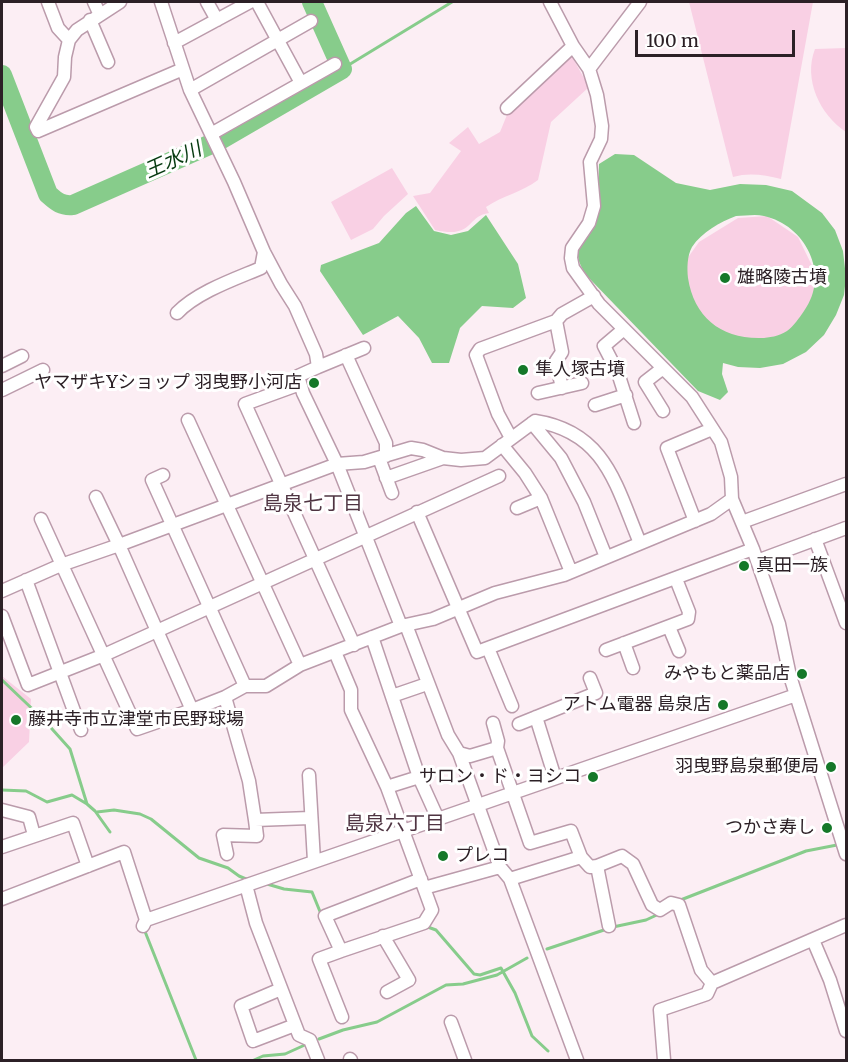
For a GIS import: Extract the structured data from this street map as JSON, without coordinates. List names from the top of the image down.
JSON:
{
  "districts": ["島泉七丁目", "島泉六丁目"],
  "water": ["王水川"],
  "places": [
    "雄略陵古墳",
    "隼人塚古墳",
    "ヤマザキYショップ 羽曳野小河店",
    "真田一族",
    "みやもと薬品店",
    "アトム電器 島泉店",
    "藤井寺市立津堂市民野球場",
    "羽曳野島泉郵便局",
    "サロン・ド・ヨシコ",
    "つかさ寿し",
    "プレコ"
  ],
  "scale_bar": "100 m"
}
